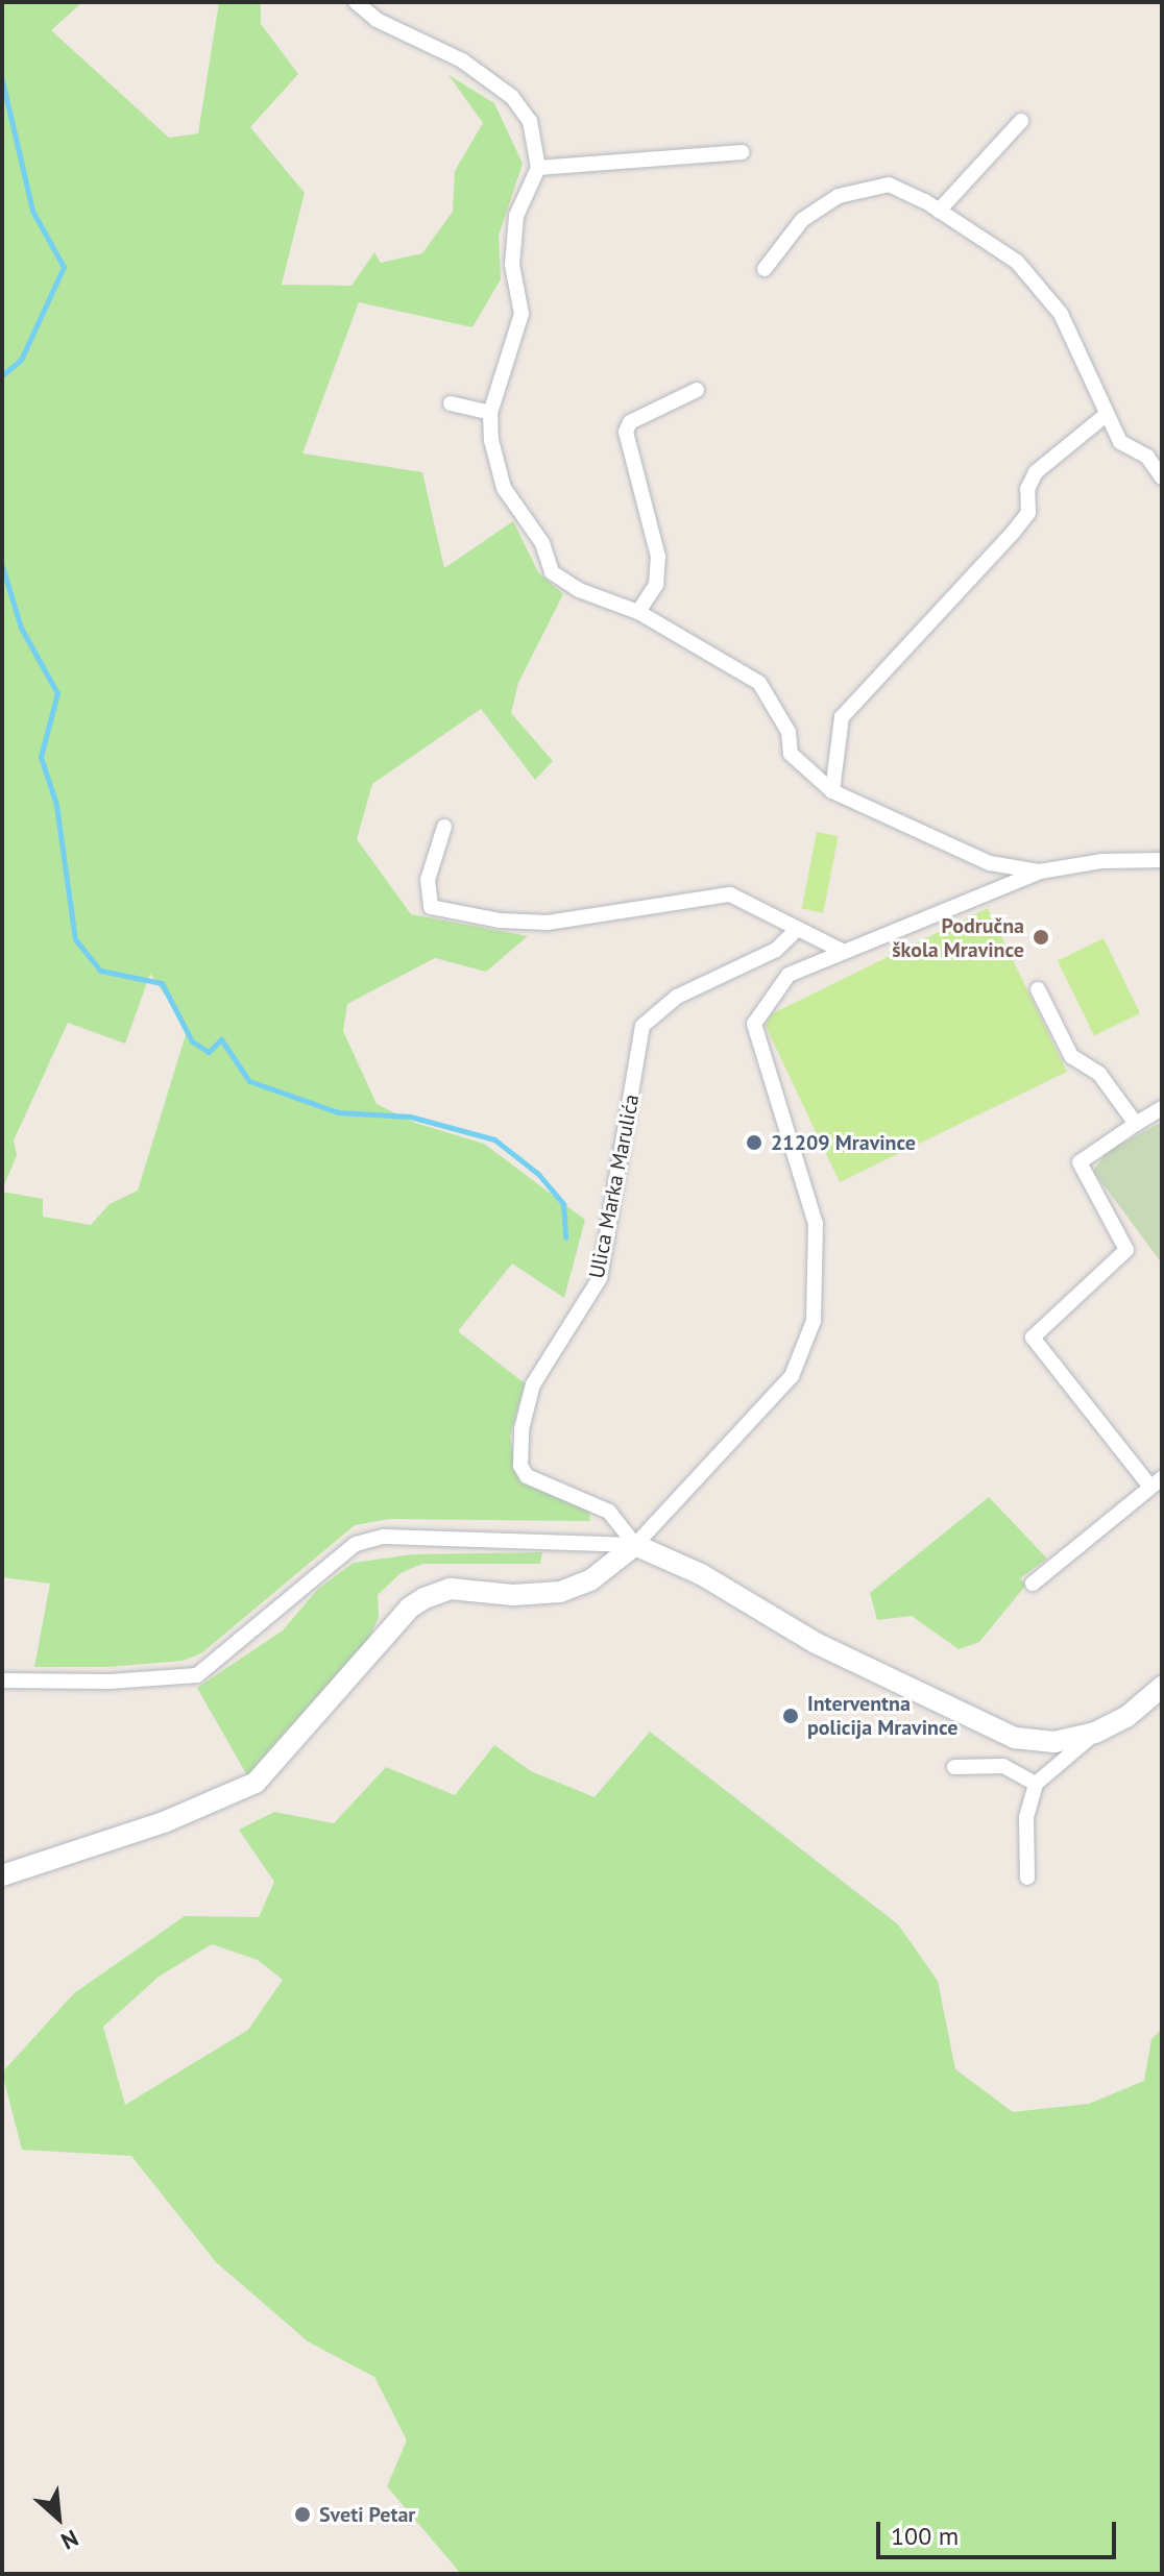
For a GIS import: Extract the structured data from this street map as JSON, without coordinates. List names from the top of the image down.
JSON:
{
  "streets": {
    "main road": ["Ulica Marka Marulića"]
  },
  "places": [
    "Područna škola Mravince",
    "21209 Mravince",
    "Interventna policija Mravince",
    "Sveti Petar"
  ],
  "scale_bar": "100 m",
  "north": "bottom right"
}
